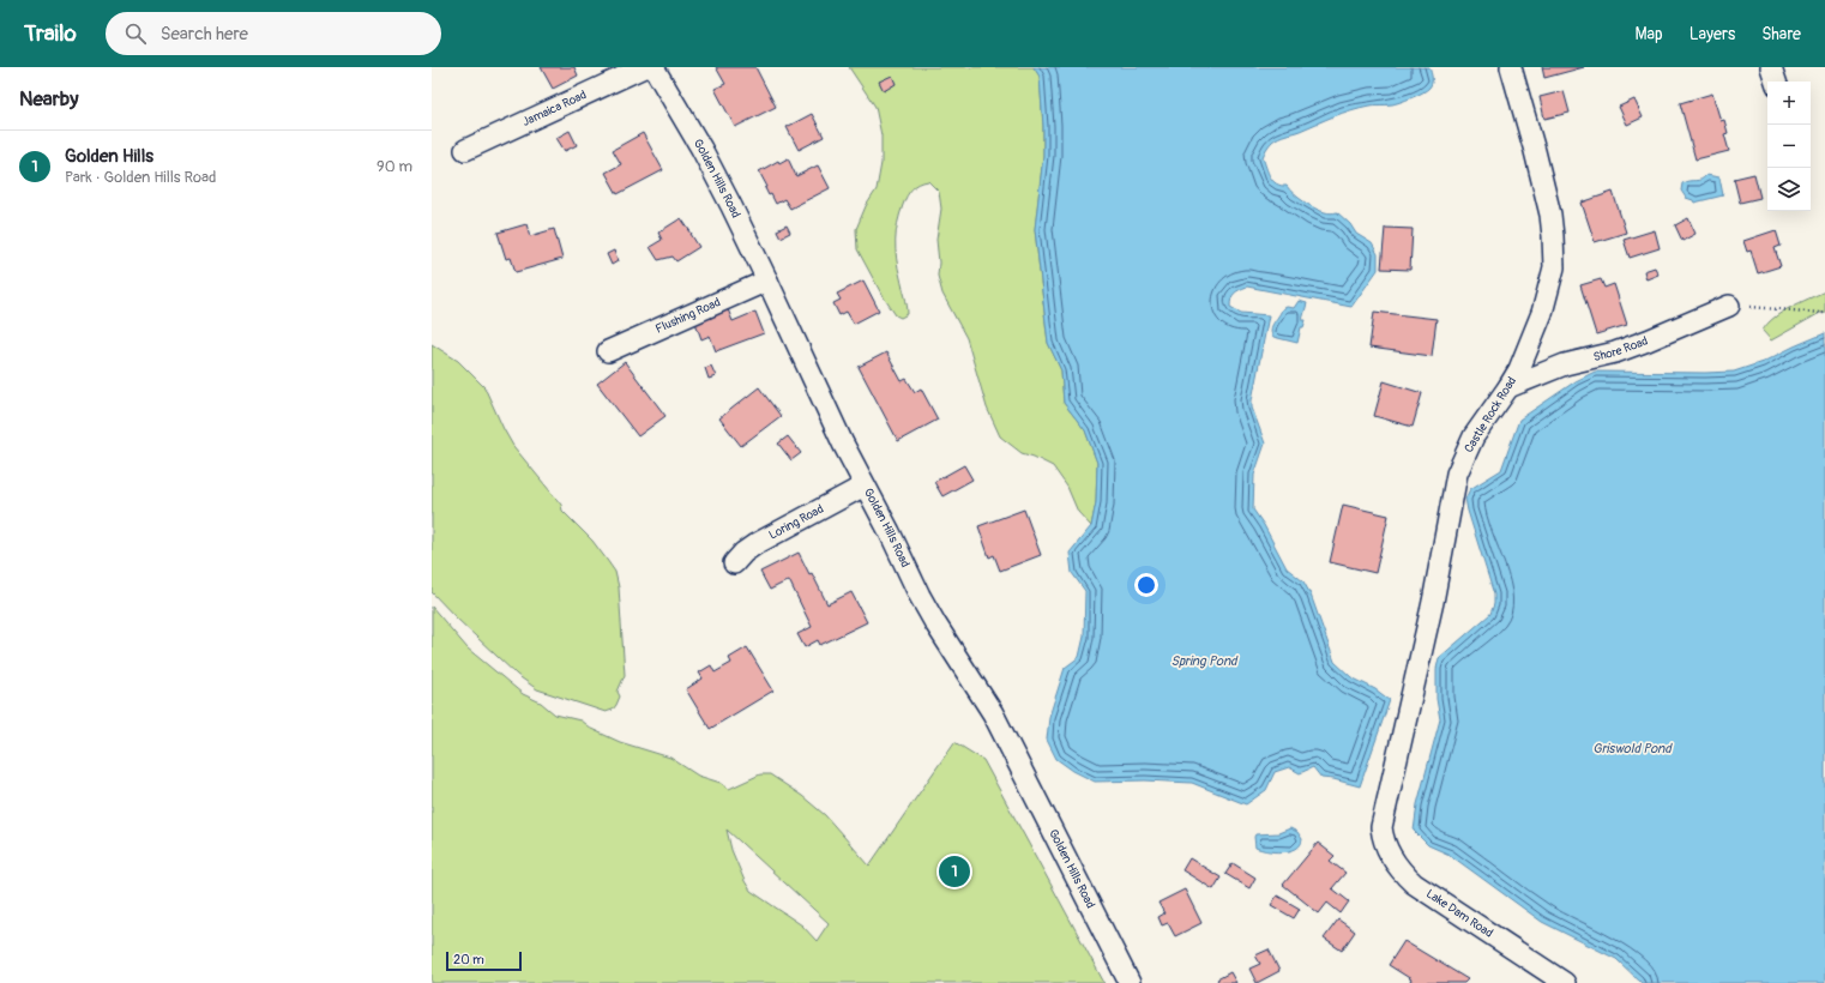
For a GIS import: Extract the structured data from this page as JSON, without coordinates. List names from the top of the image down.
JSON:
{
  "streets": {
    "street": [
      "Jamaica Road",
      "Golden Hills Road",
      "Flushing Road",
      "Shore Road",
      "Castle Rock Road",
      "Loring Road",
      "Lake Dam Road"
    ]
  },
  "crossings": [
    ["Golden Hills Road", "Flushing Road"],
    ["Golden Hills Road", "Loring Road"],
    ["Shore Road", "Castle Rock Road"],
    ["Castle Rock Road", "Lake Dam Road"]
  ],
  "water": ["Spring Pond", "Griswold Pond"],
  "scale_bar": "20 m",
  "page": {
    "header": "Trailo",
    "search": "Search here",
    "nav": ["Map", "Layers", "Share"],
    "heading": "Nearby",
    "map_buttons": ["+", "−"],
    "list": [
      {
        "mark": "1",
        "name": "Golden Hills",
        "note": "Park · Golden Hills Road",
        "value": "90 m"
      }
    ],
    "pins": "1",
    "scale": "20 m"
  }
}
